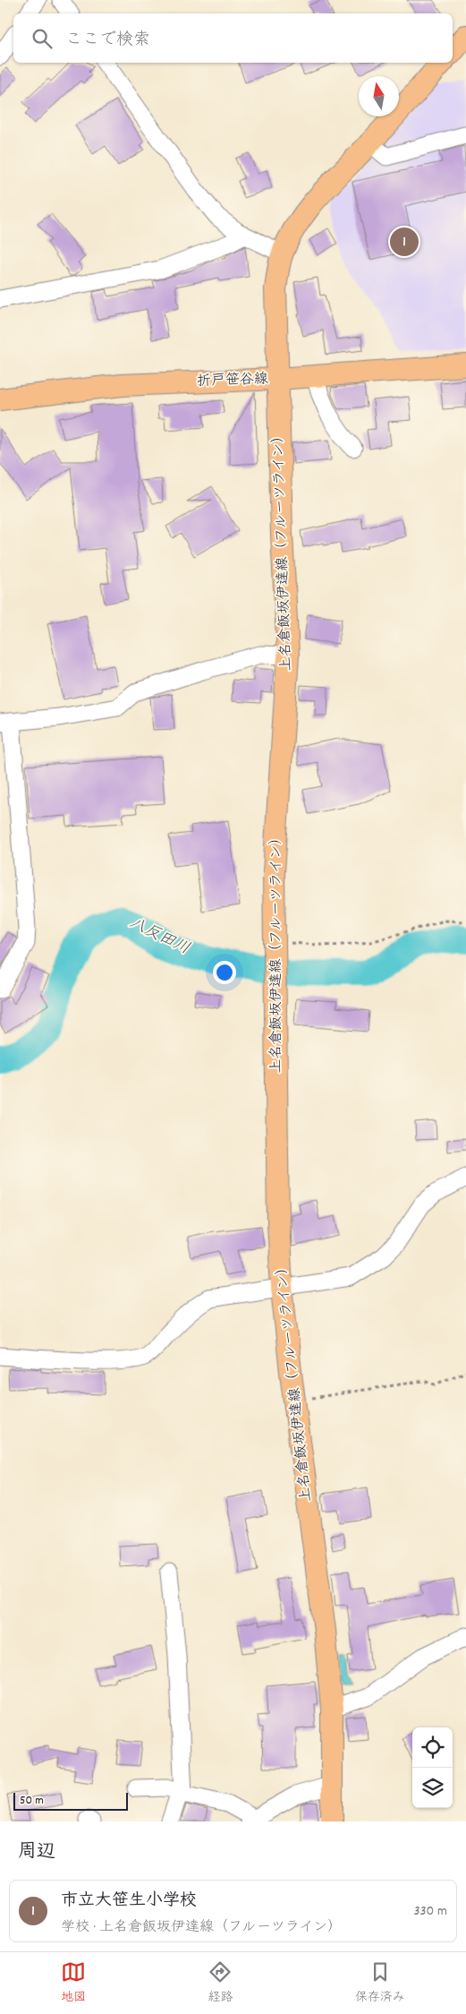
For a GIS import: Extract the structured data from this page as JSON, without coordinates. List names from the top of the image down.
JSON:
{
  "streets": {
    "main road": ["折戸笹谷線", "上名倉飯坂伊達線（フルーツライン）"]
  },
  "crossings": [
    ["折戸笹谷線", "上名倉飯坂伊達線（フルーツライン）"]
  ],
  "water": ["八反田川"],
  "scale_bar": "50 m",
  "north": "top",
  "page": {
    "search": "ここで検索",
    "pins": "1",
    "scale": "50 m",
    "heading": "周辺",
    "list": [
      {
        "mark": "1",
        "name": "市立大笹生小学校",
        "note": "学校 · 上名倉飯坂伊達線（フルーツライン）",
        "value": "330 m"
      }
    ],
    "nav": ["地図", "経路", "保存済み"]
  }
}
